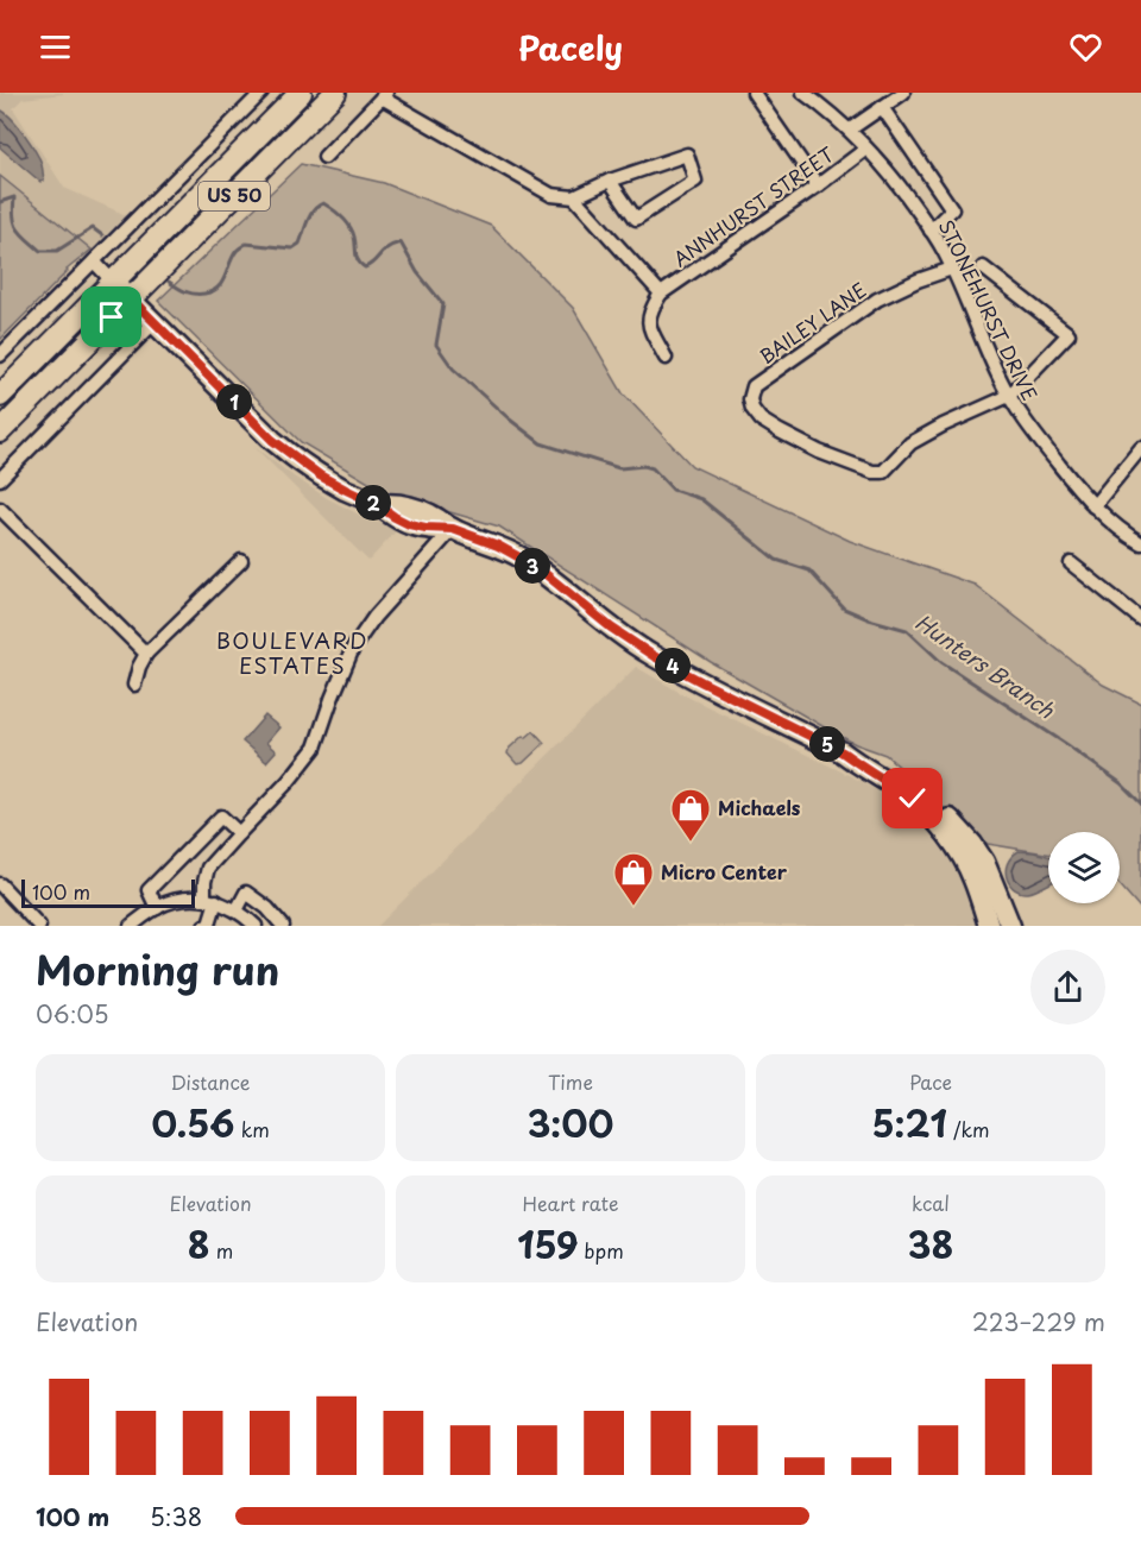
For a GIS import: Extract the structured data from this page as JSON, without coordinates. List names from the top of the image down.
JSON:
{
  "streets": {
    "main road": ["US 50"],
    "street": ["ANNHURST STREET", "STONEHURST DRIVE", "BAILEY LANE"]
  },
  "crossings": [
    ["ANNHURST STREET", "STONEHURST DRIVE"],
    ["STONEHURST DRIVE", "BAILEY LANE"]
  ],
  "districts": ["BOULEVARD ESTATES"],
  "water": ["Hunters Branch"],
  "places": {
    "shop": ["Michaels", "Micro Center"]
  },
  "scale_bar": "100 m",
  "page": {
    "header": "Pacely",
    "pins": [
      "1",
      "2",
      "3",
      "4",
      "5"
    ],
    "scale": "100 m",
    "heading": ["Morning run", "06:05"],
    "stats": [
      ["Distance", "0.56 km"],
      ["Time", "3:00"],
      ["Pace", "5:21 /km"],
      ["Elevation", "8 m"],
      ["Heart rate", "159 bpm"],
      ["kcal", "38"]
    ],
    "chart": ["Elevation", "223–229 m"],
    "list": [
      {
        "name": "100 m",
        "note": "5:38"
      }
    ]
  }
}
